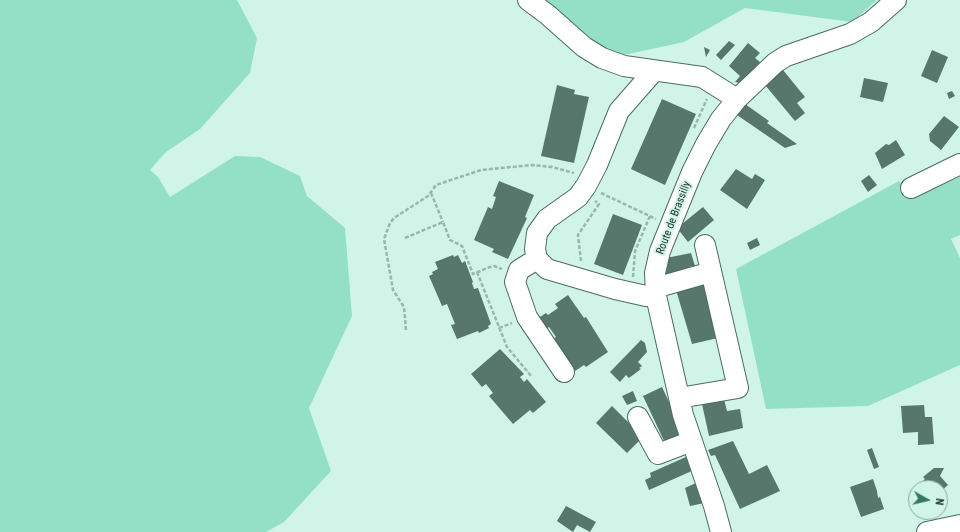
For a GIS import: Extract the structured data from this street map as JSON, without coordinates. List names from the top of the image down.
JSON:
{
  "streets": {
    "street": ["Route de Brassilly"]
  },
  "north": "right"
}
